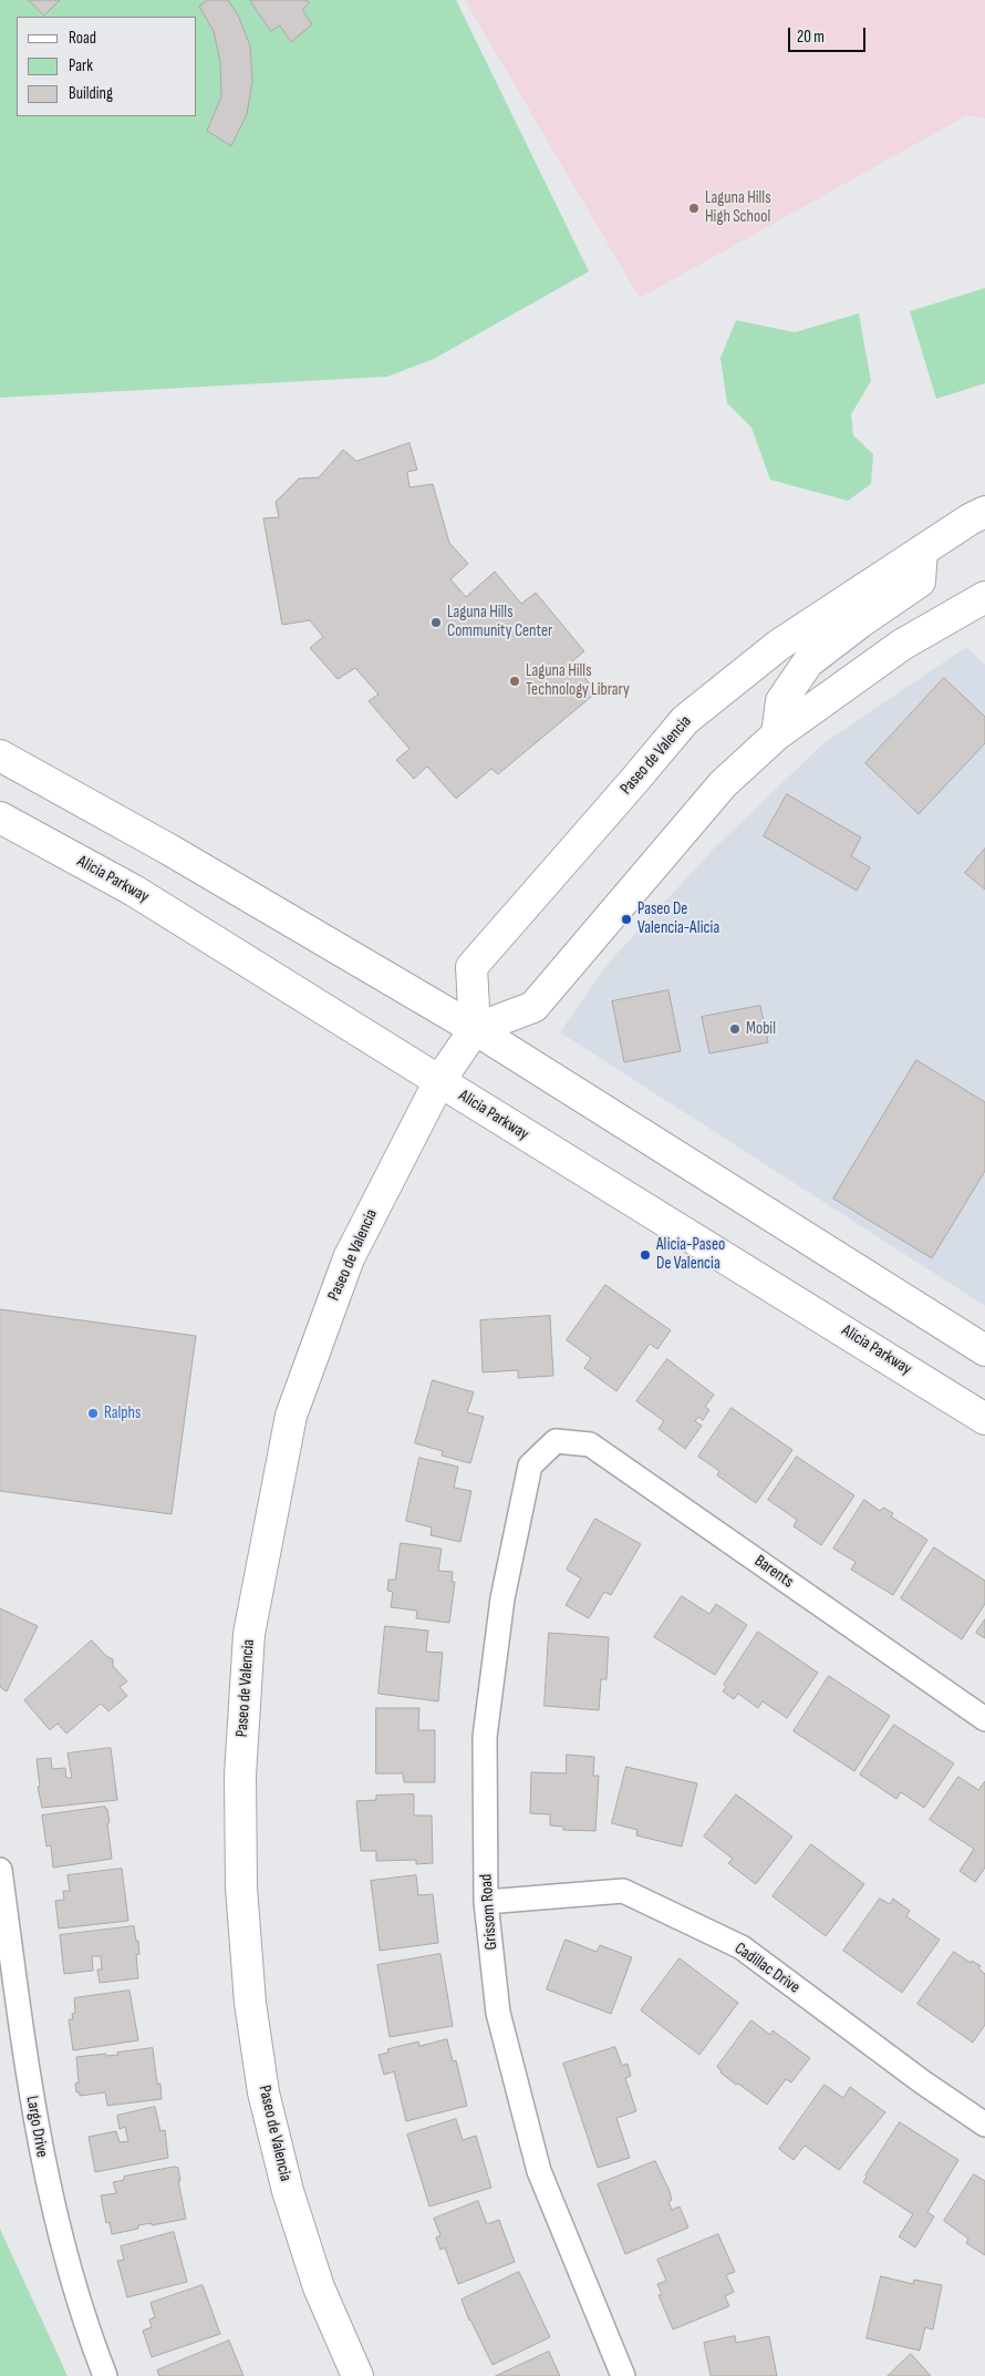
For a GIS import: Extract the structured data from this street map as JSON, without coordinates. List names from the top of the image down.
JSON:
{
  "streets": {
    "main road": ["Paseo de Valencia", "Alicia Parkway"],
    "street": [
      "Barents",
      "Grissom Road",
      "Cadillac Drive",
      "Largo Drive"
    ]
  },
  "crossings": [
    ["Paseo de Valencia", "Alicia Parkway"],
    ["Barents", "Grissom Road"],
    ["Grissom Road", "Cadillac Drive"]
  ],
  "places": [
    "Laguna Hills High School",
    "Laguna Hills Community Center",
    "Laguna Hills Technology Library",
    "Paseo De Valencia-Alicia",
    "Mobil",
    "Alicia-Paseo De Valencia",
    "Ralphs"
  ],
  "legend": ["Road", "Park", "Building"],
  "scale_bar": "20 m"
}
